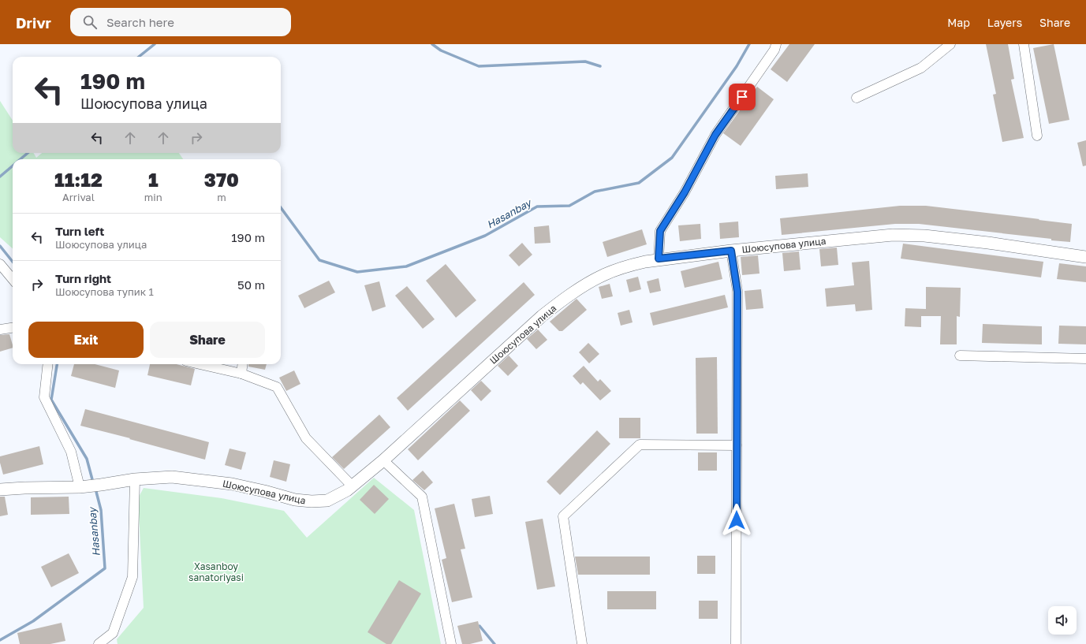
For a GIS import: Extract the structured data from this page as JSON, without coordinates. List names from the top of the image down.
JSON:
{
  "streets": {
    "street": ["Шоюсупова улица"]
  },
  "water": ["Hasanbay"],
  "parks": ["Xasanboy sanatoriyasi"],
  "page": {
    "header": "Drivr",
    "search": "Search here",
    "nav": ["Map", "Layers", "Share"],
    "turn": ["190 m", "Шоюсупова улица"],
    "eta": [
      "11:12",
      "Arrival",
      "1",
      "min",
      "370",
      "m"
    ],
    "list": [
      {
        "name": "Turn left",
        "note": "Шоюсупова улица",
        "value": "190 m"
      },
      {
        "name": "Turn right",
        "note": "Шоюсупова тупик 1",
        "value": "50 m"
      }
    ],
    "buttons": ["Exit", "Share"]
  }
}
